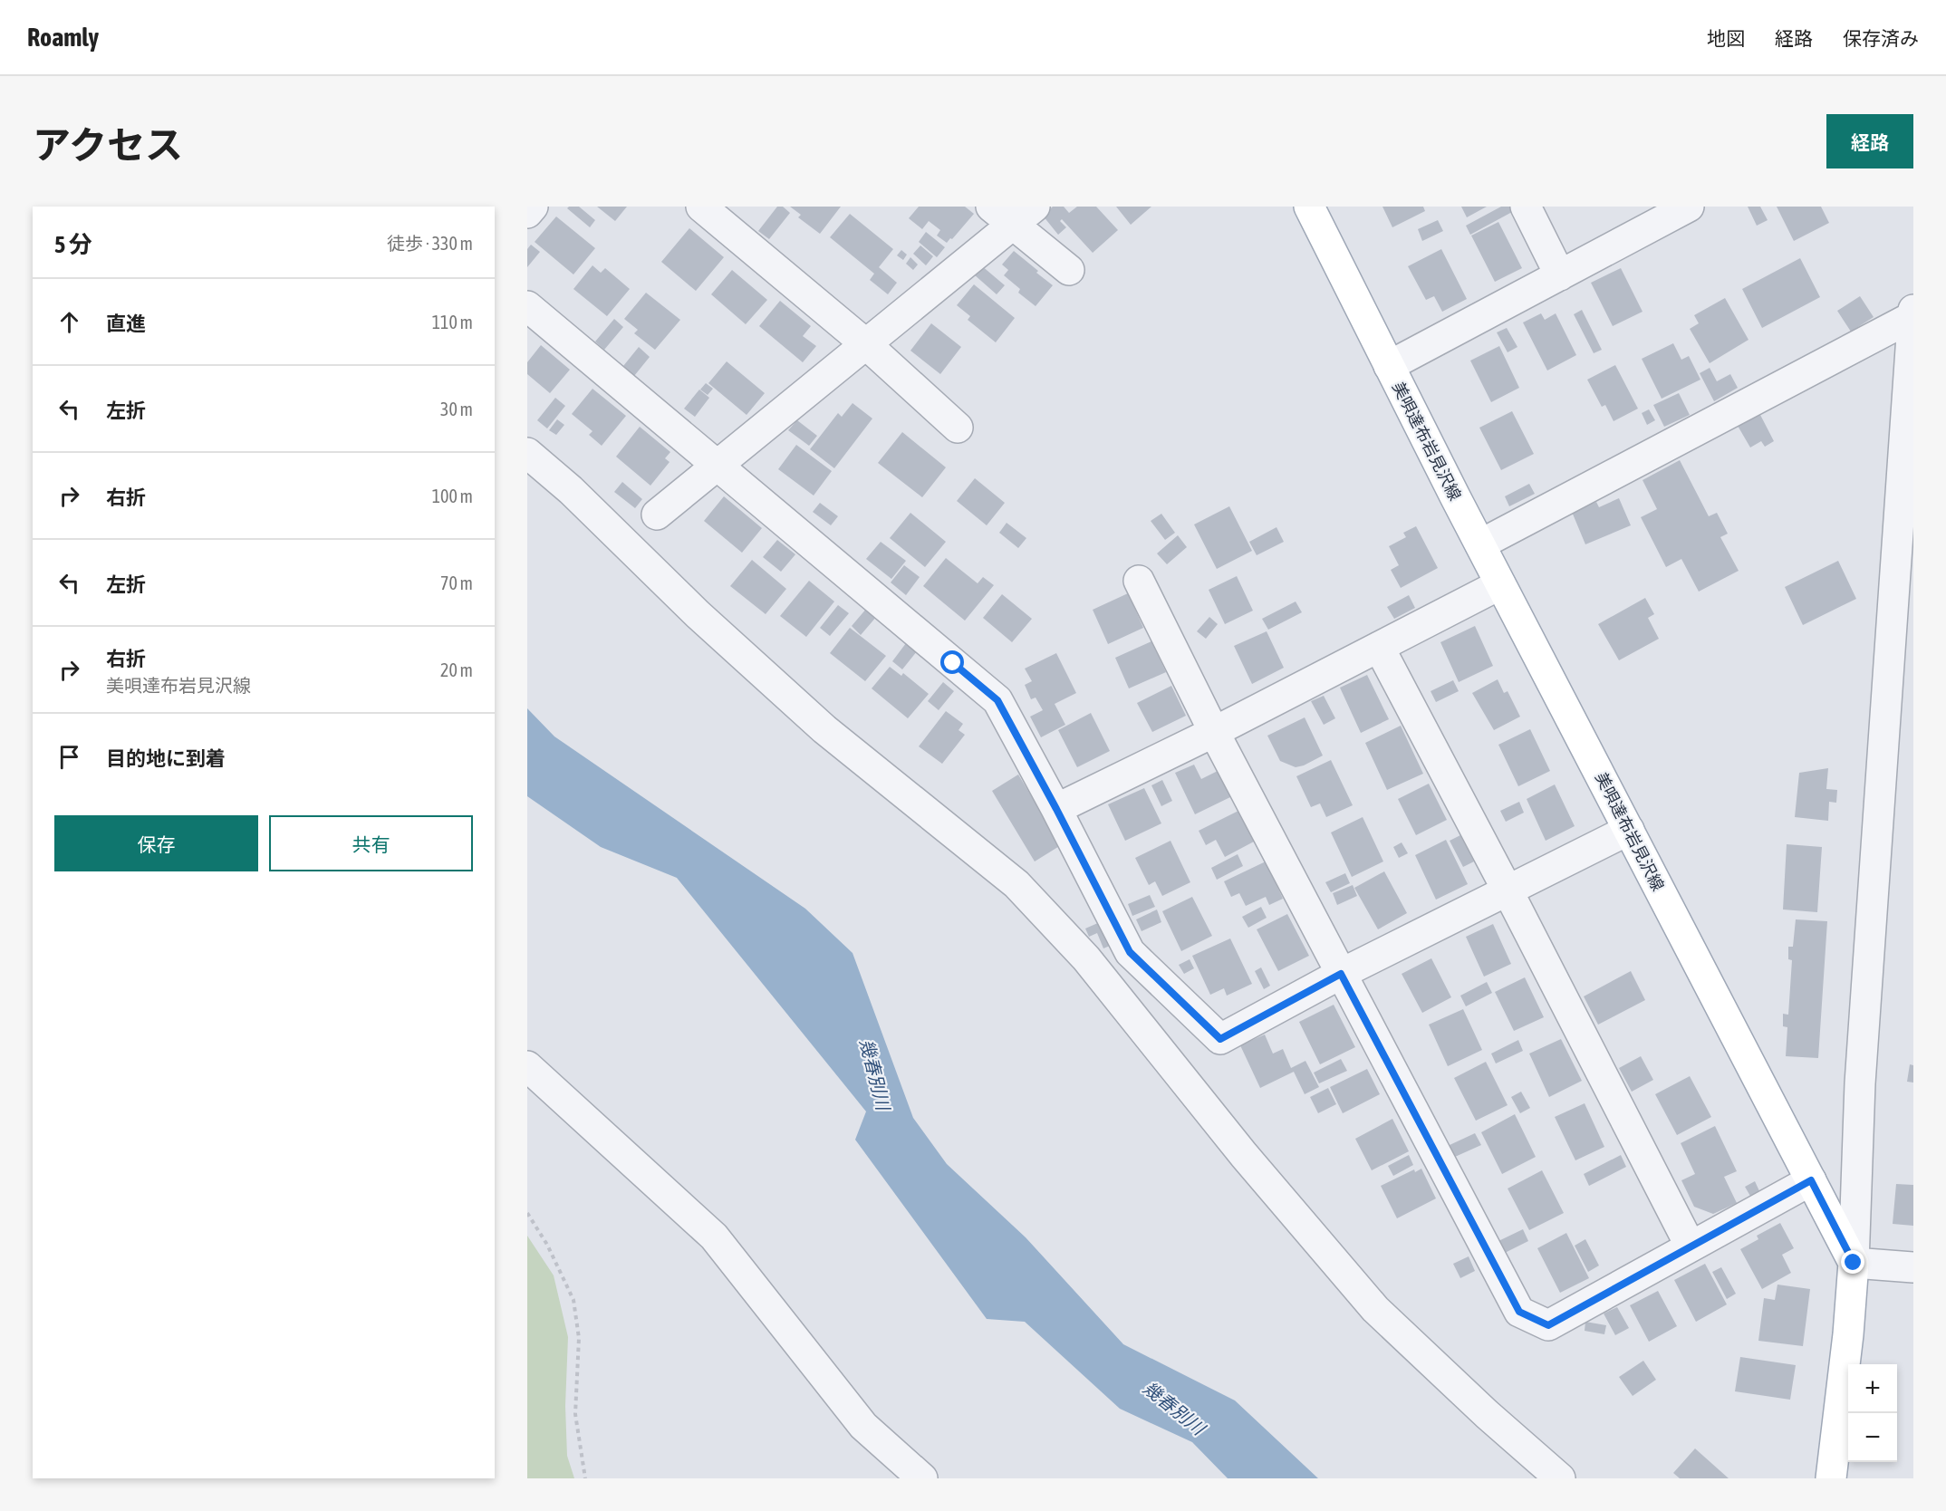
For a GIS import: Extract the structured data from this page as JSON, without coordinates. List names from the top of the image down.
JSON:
{
  "streets": {
    "main road": ["美唄達布岩見沢線"]
  },
  "water": ["幾春別川"],
  "page": {
    "header": "Roamly",
    "nav": ["地図", "経路", "保存済み"],
    "title": "アクセス",
    "buttons": [
      "経路",
      ["保存", "共有"]
    ],
    "heading": ["5 分", "徒歩 · 330 m"],
    "list": [
      ["直進", "110 m"],
      ["左折", "30 m"],
      ["右折", "100 m"],
      ["左折", "70 m"],
      ["右折", "美唄達布岩見沢線", "20 m"],
      "目的地に到着"
    ],
    "map_buttons": ["+", "−"]
  }
}
